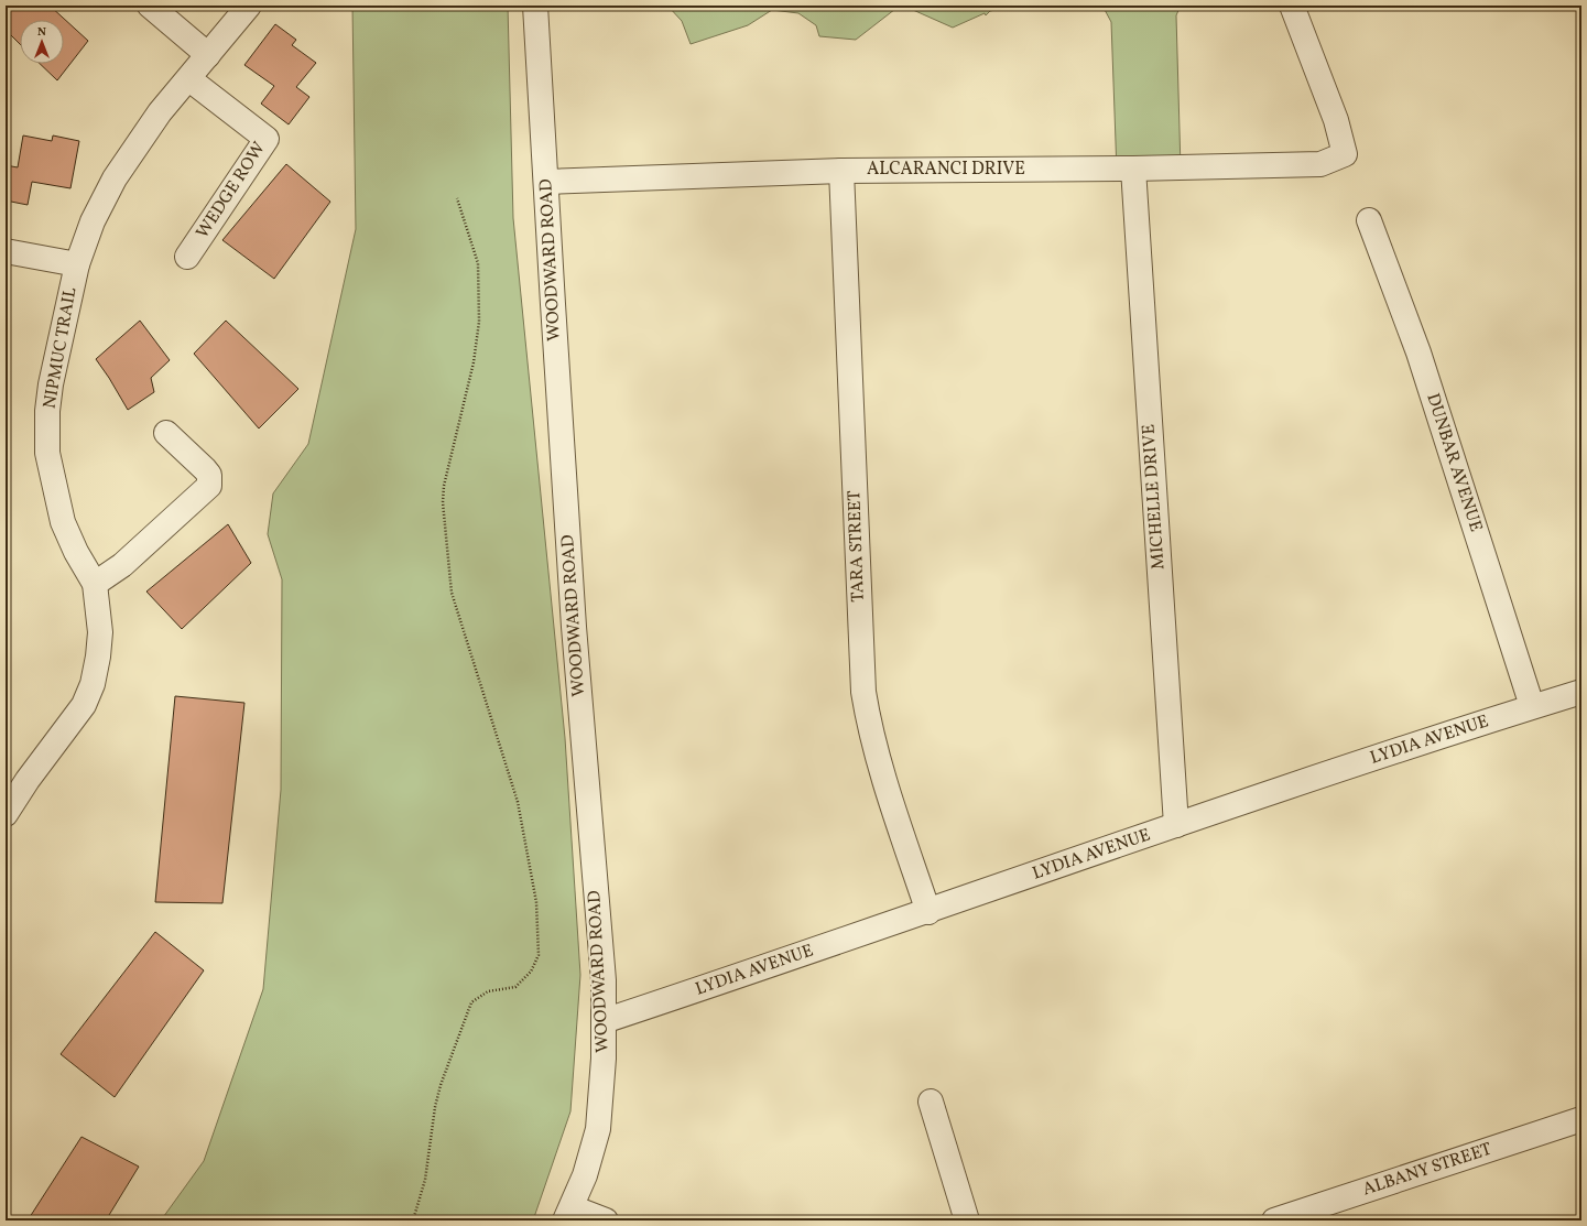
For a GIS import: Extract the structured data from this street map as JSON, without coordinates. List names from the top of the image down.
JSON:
{
  "streets": {
    "street": [
      "ALCARANCI DRIVE",
      "WEDGE ROW",
      "WOODWARD ROAD",
      "NIPMUC TRAIL",
      "DUNBAR AVENUE",
      "MICHELLE DRIVE",
      "TARA STREET",
      "LYDIA AVENUE",
      "ALBANY STREET"
    ]
  },
  "crossings": [
    ["ALCARANCI DRIVE", "WOODWARD ROAD"],
    ["ALCARANCI DRIVE", "MICHELLE DRIVE"],
    ["ALCARANCI DRIVE", "TARA STREET"],
    ["WEDGE ROW", "NIPMUC TRAIL"],
    ["WOODWARD ROAD", "LYDIA AVENUE"],
    ["DUNBAR AVENUE", "LYDIA AVENUE"],
    ["MICHELLE DRIVE", "LYDIA AVENUE"],
    ["TARA STREET", "LYDIA AVENUE"]
  ],
  "north": "top"
}
